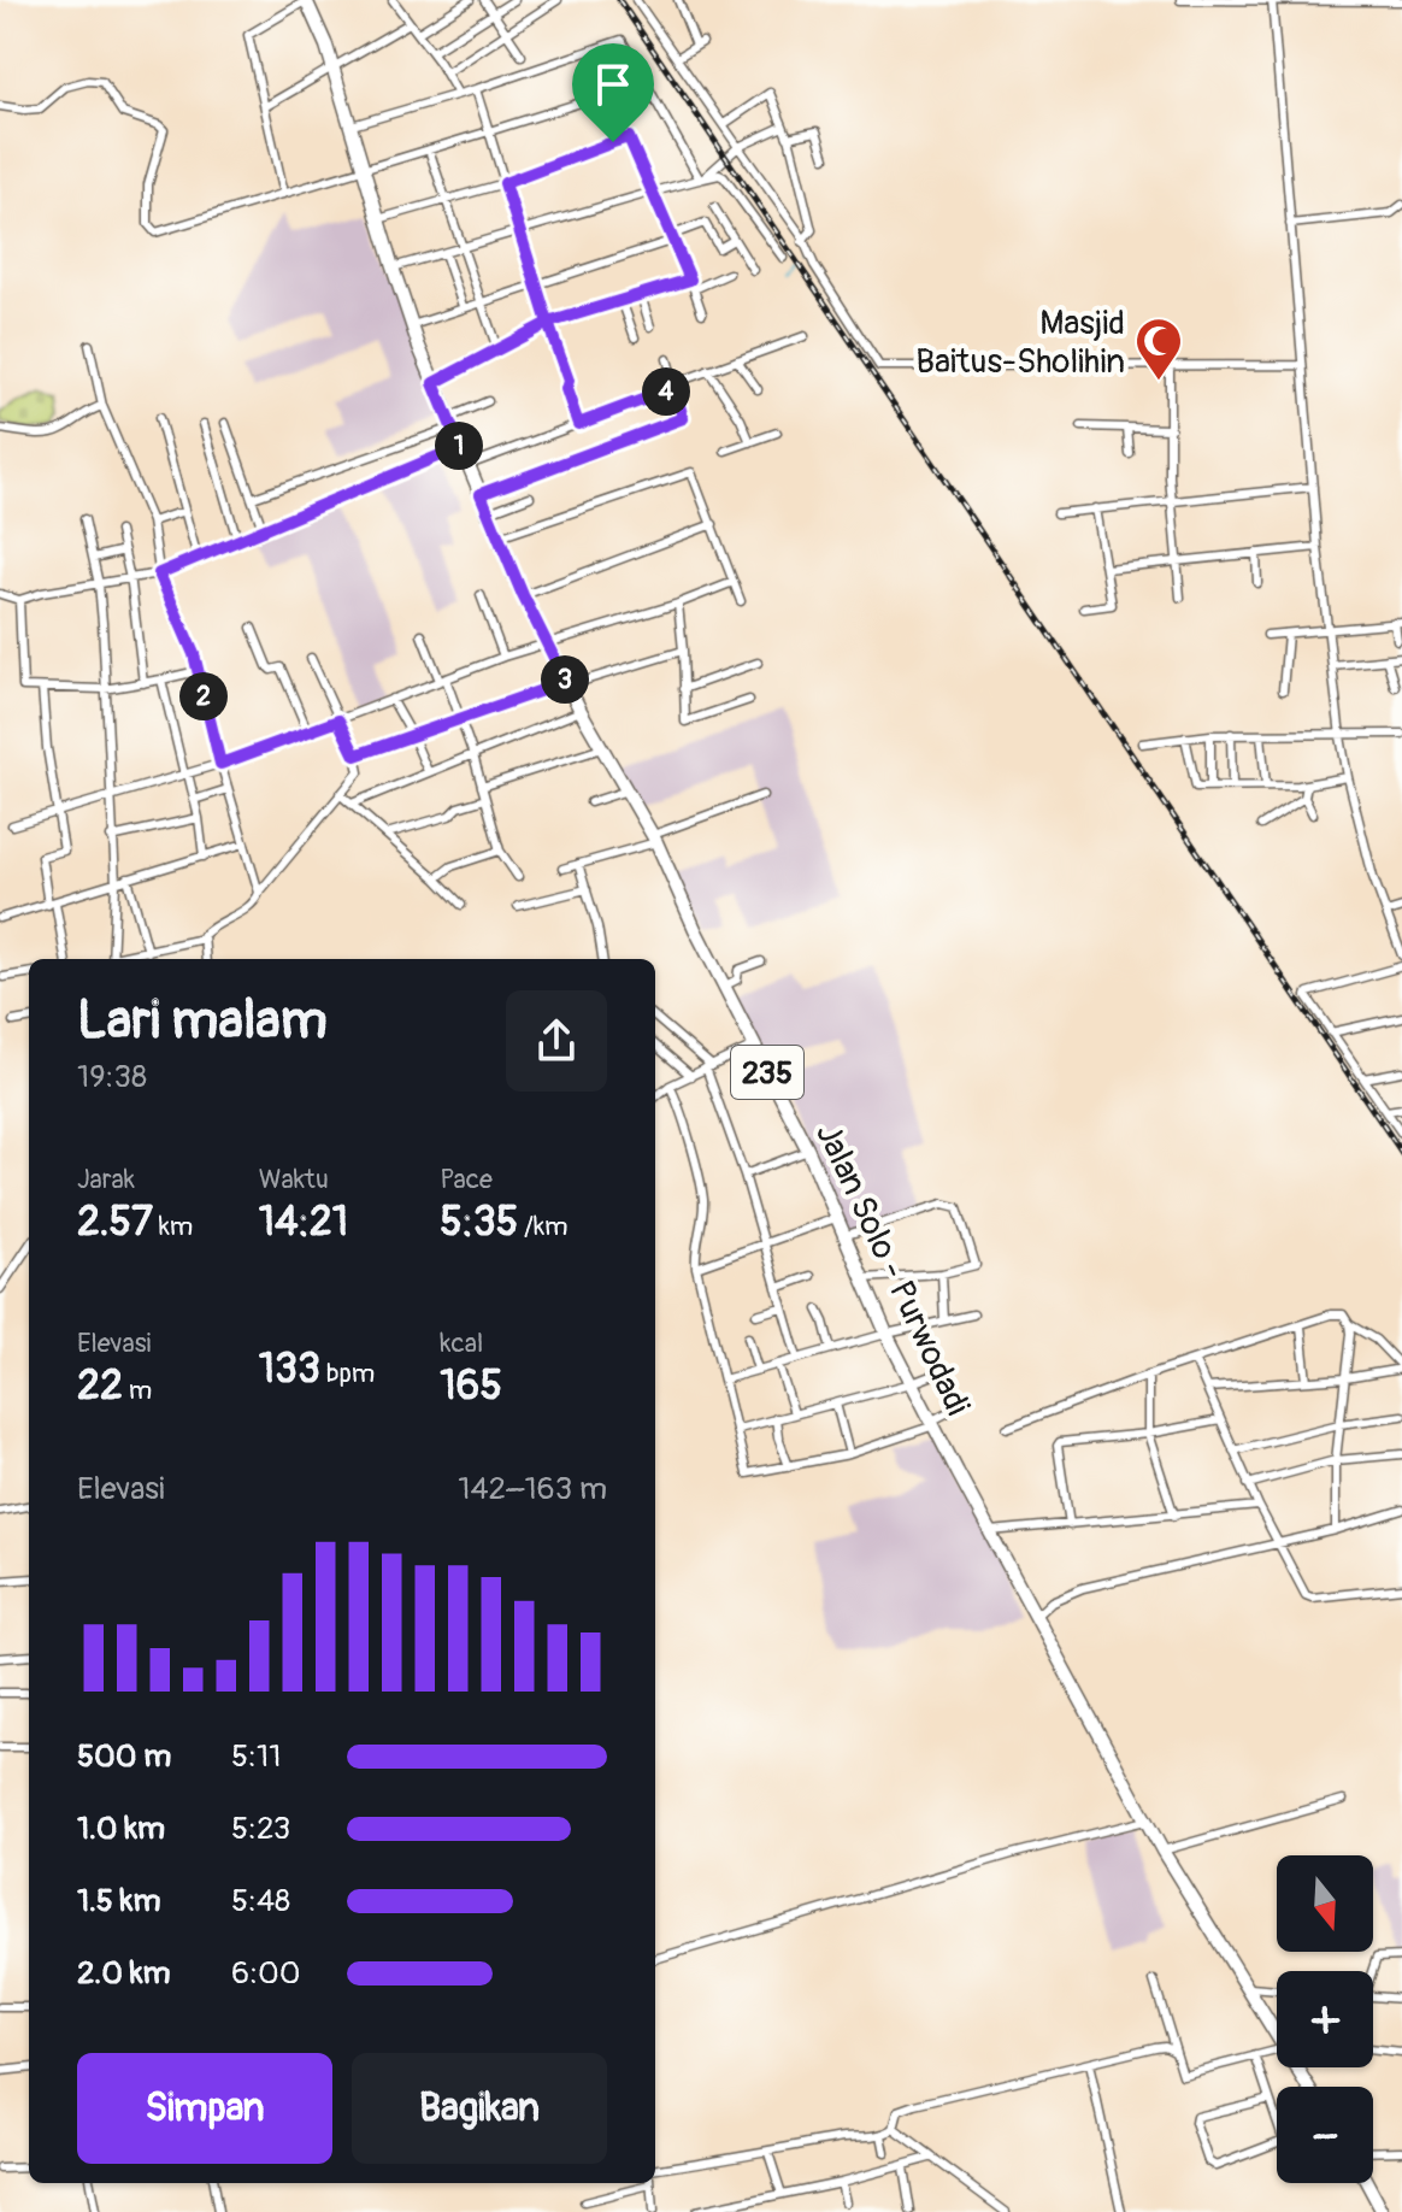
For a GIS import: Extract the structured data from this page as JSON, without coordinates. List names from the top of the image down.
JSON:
{
  "streets": {
    "main road": ["235", "Jalan Solo - Purwodadi"]
  },
  "places": {
    "mosque": ["Masjid Baitus-Sholihin"]
  },
  "north": "bottom",
  "page": {
    "pins": [
      "4",
      "1",
      "3",
      "2"
    ],
    "heading": ["Lari malam", "19:38"],
    "stats": [
      ["Jarak", "2.57 km"],
      ["Waktu", "14:21"],
      ["Pace", "5:35 /km"],
      ["Elevasi", "22 m"],
      ["133 bpm"],
      ["kcal", "165"]
    ],
    "chart": ["Elevasi", "142–163 m"],
    "list": [
      {
        "name": "500 m",
        "note": "5:11"
      },
      {
        "name": "1.0 km",
        "note": "5:23"
      },
      {
        "name": "1.5 km",
        "note": "5:48"
      },
      {
        "name": "2.0 km",
        "note": "6:00"
      }
    ],
    "map_buttons": ["+", "−"],
    "buttons": ["Simpan", "Bagikan"]
  }
}
